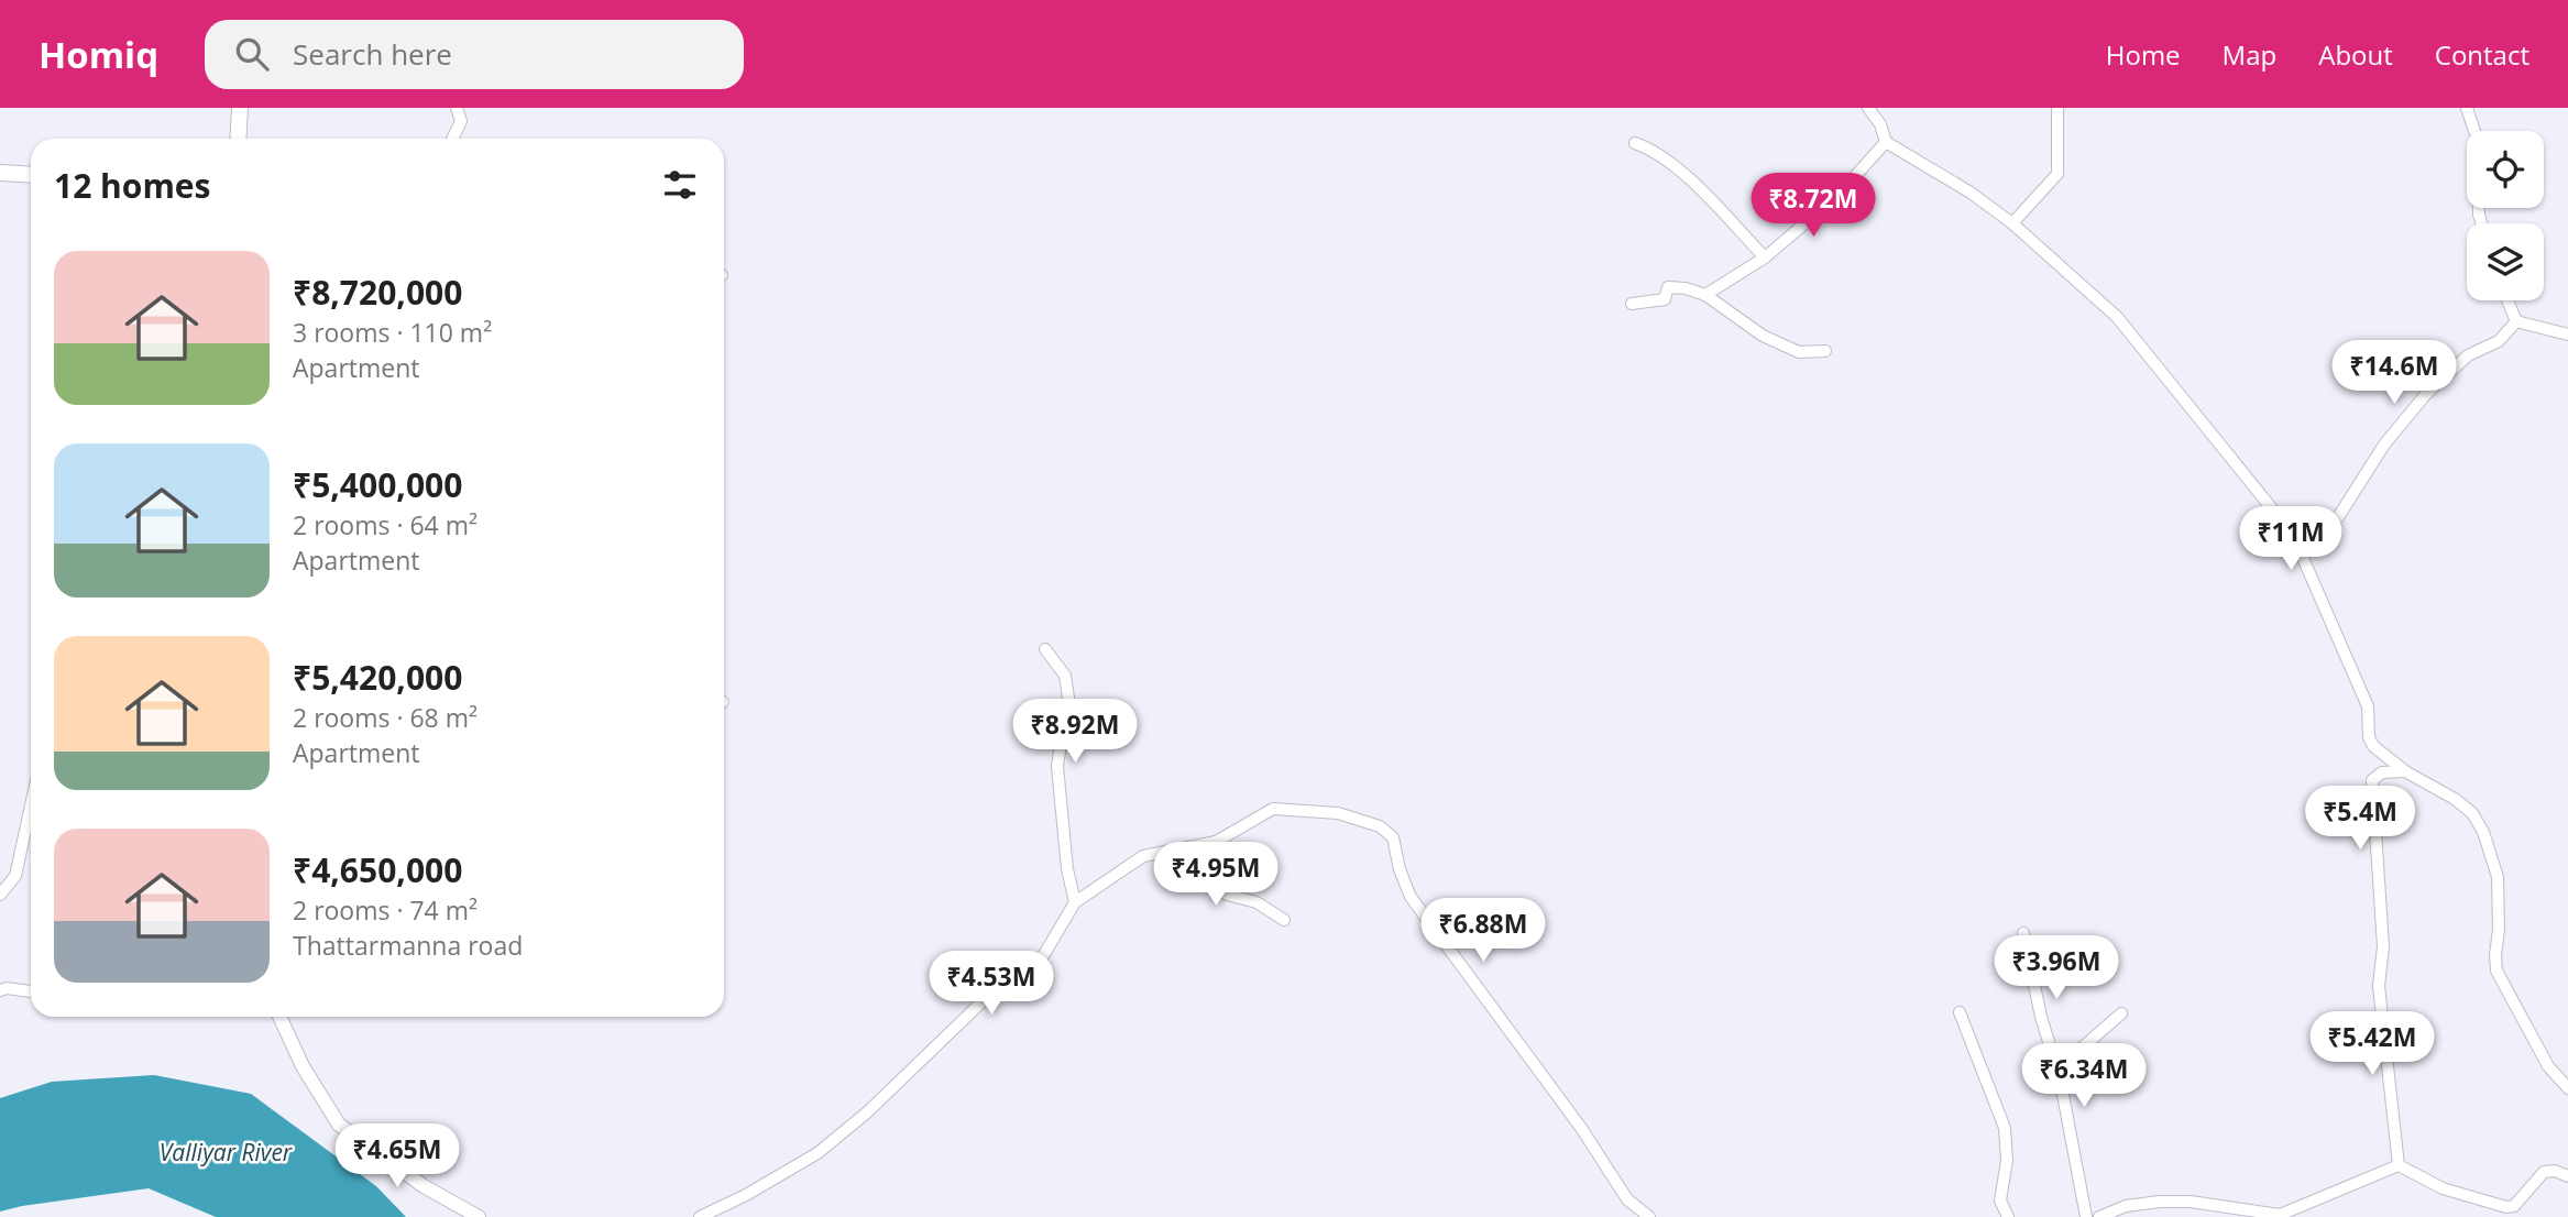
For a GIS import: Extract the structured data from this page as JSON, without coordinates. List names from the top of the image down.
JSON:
{
  "water": ["Valliyar River"],
  "page": {
    "header": "Homiq",
    "search": "Search here",
    "nav": [
      "Home",
      "Map",
      "About",
      "Contact"
    ],
    "heading": "12 homes",
    "price": [
      "₹8.72M",
      "₹14.6M",
      "₹11M",
      "₹8.92M",
      "₹5.4M",
      "₹4.95M",
      "₹6.88M",
      "₹3.96M",
      "₹4.53M",
      "₹5.42M",
      "₹6.34M",
      "₹4.65M"
    ],
    "list": [
      {
        "name": "₹8,720,000",
        "note": "3 rooms · 110 m² · Apartment"
      },
      {
        "name": "₹5,400,000",
        "note": "2 rooms · 64 m² · Apartment"
      },
      {
        "name": "₹5,420,000",
        "note": "2 rooms · 68 m² · Apartment"
      },
      {
        "name": "₹4,650,000",
        "note": "2 rooms · 74 m² · Thattarmanna road"
      }
    ]
  }
}
